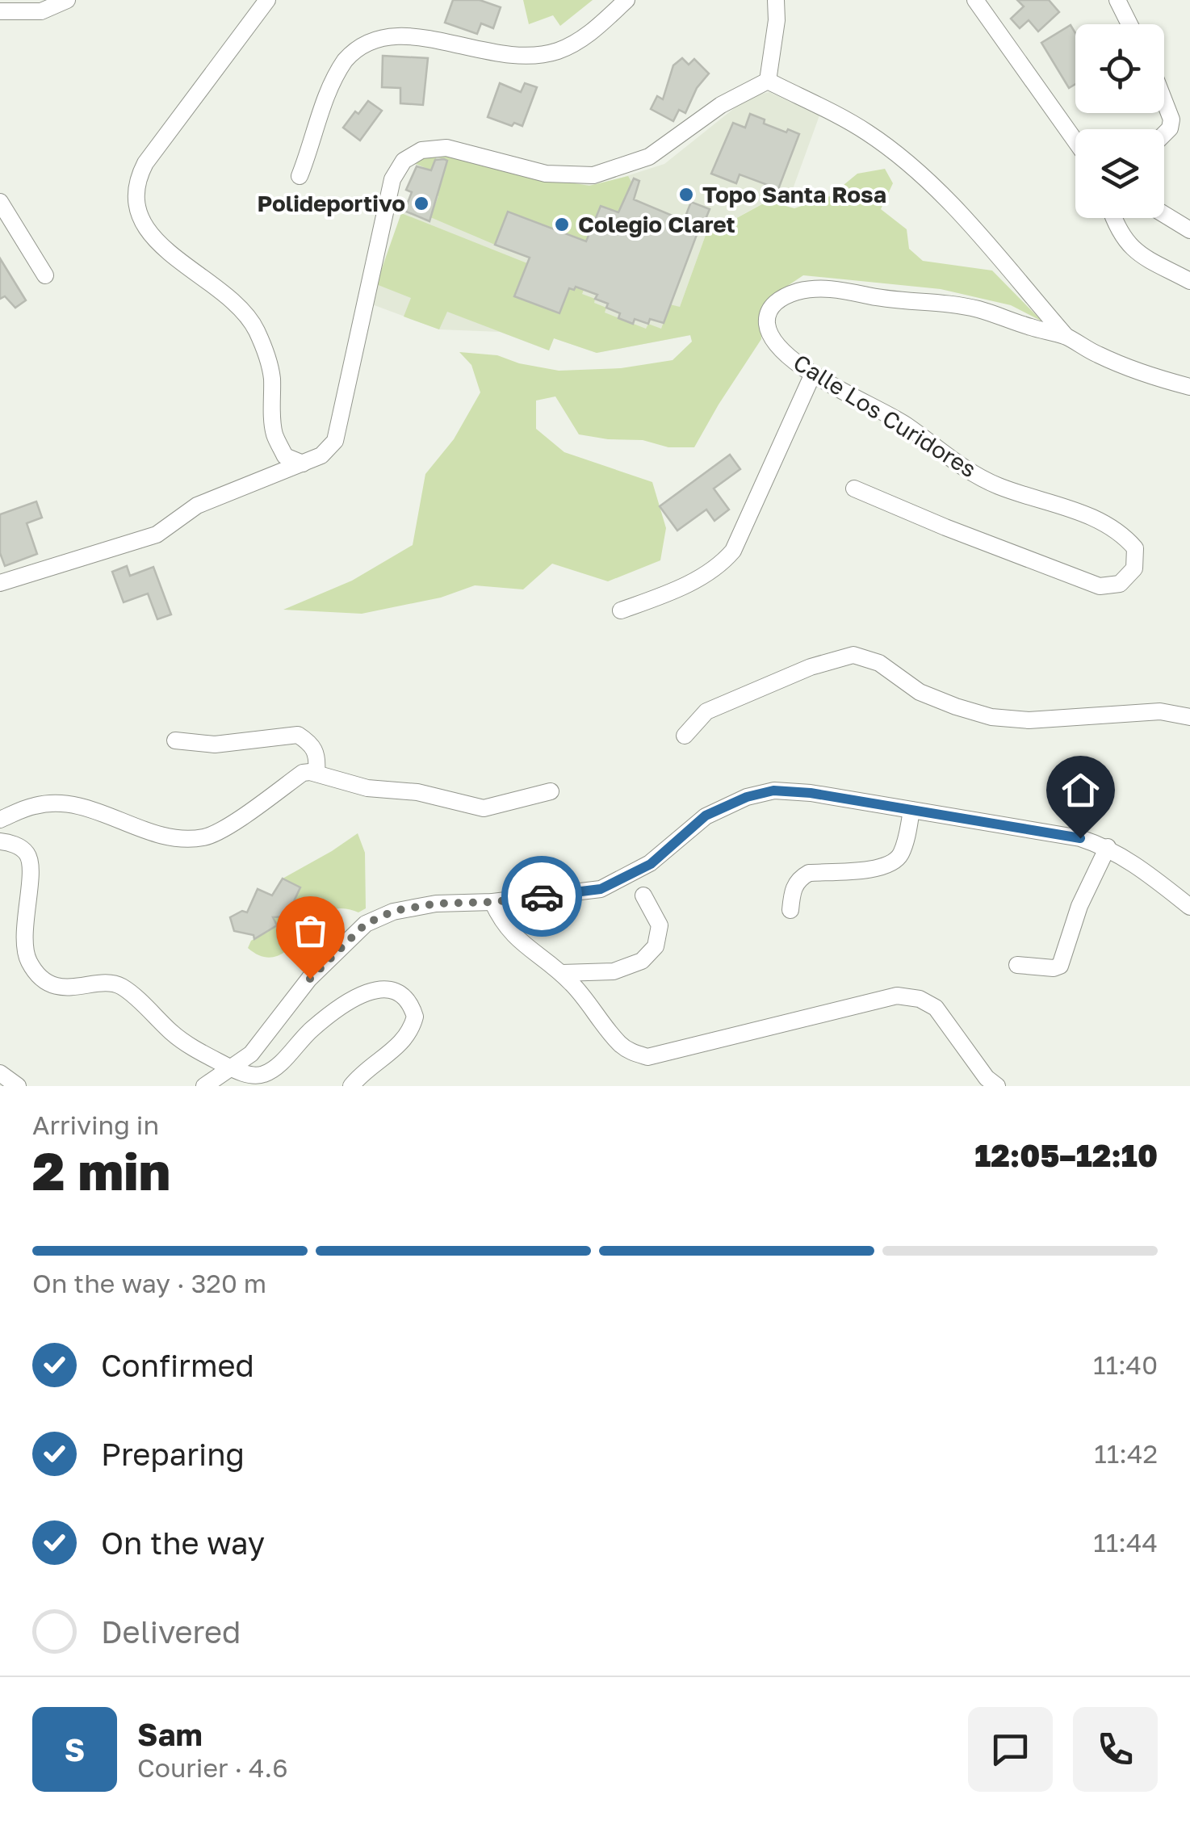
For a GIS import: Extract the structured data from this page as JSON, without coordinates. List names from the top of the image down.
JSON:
{
  "streets": {
    "street": ["Calle Los Curidores"]
  },
  "places": ["Topo Santa Rosa", "Polideportivo", "Colegio Claret"],
  "page": {
    "heading": ["2 min", "Arriving in", "12:05–12:10"],
    "panel": ["Sam", "Courier · 4.6"],
    "bar": "On the way · 320 m",
    "list": [
      ["Confirmed", "11:40"],
      ["Preparing", "11:42"],
      ["On the way", "11:44"],
      "Delivered"
    ],
    "round": "S"
  }
}
